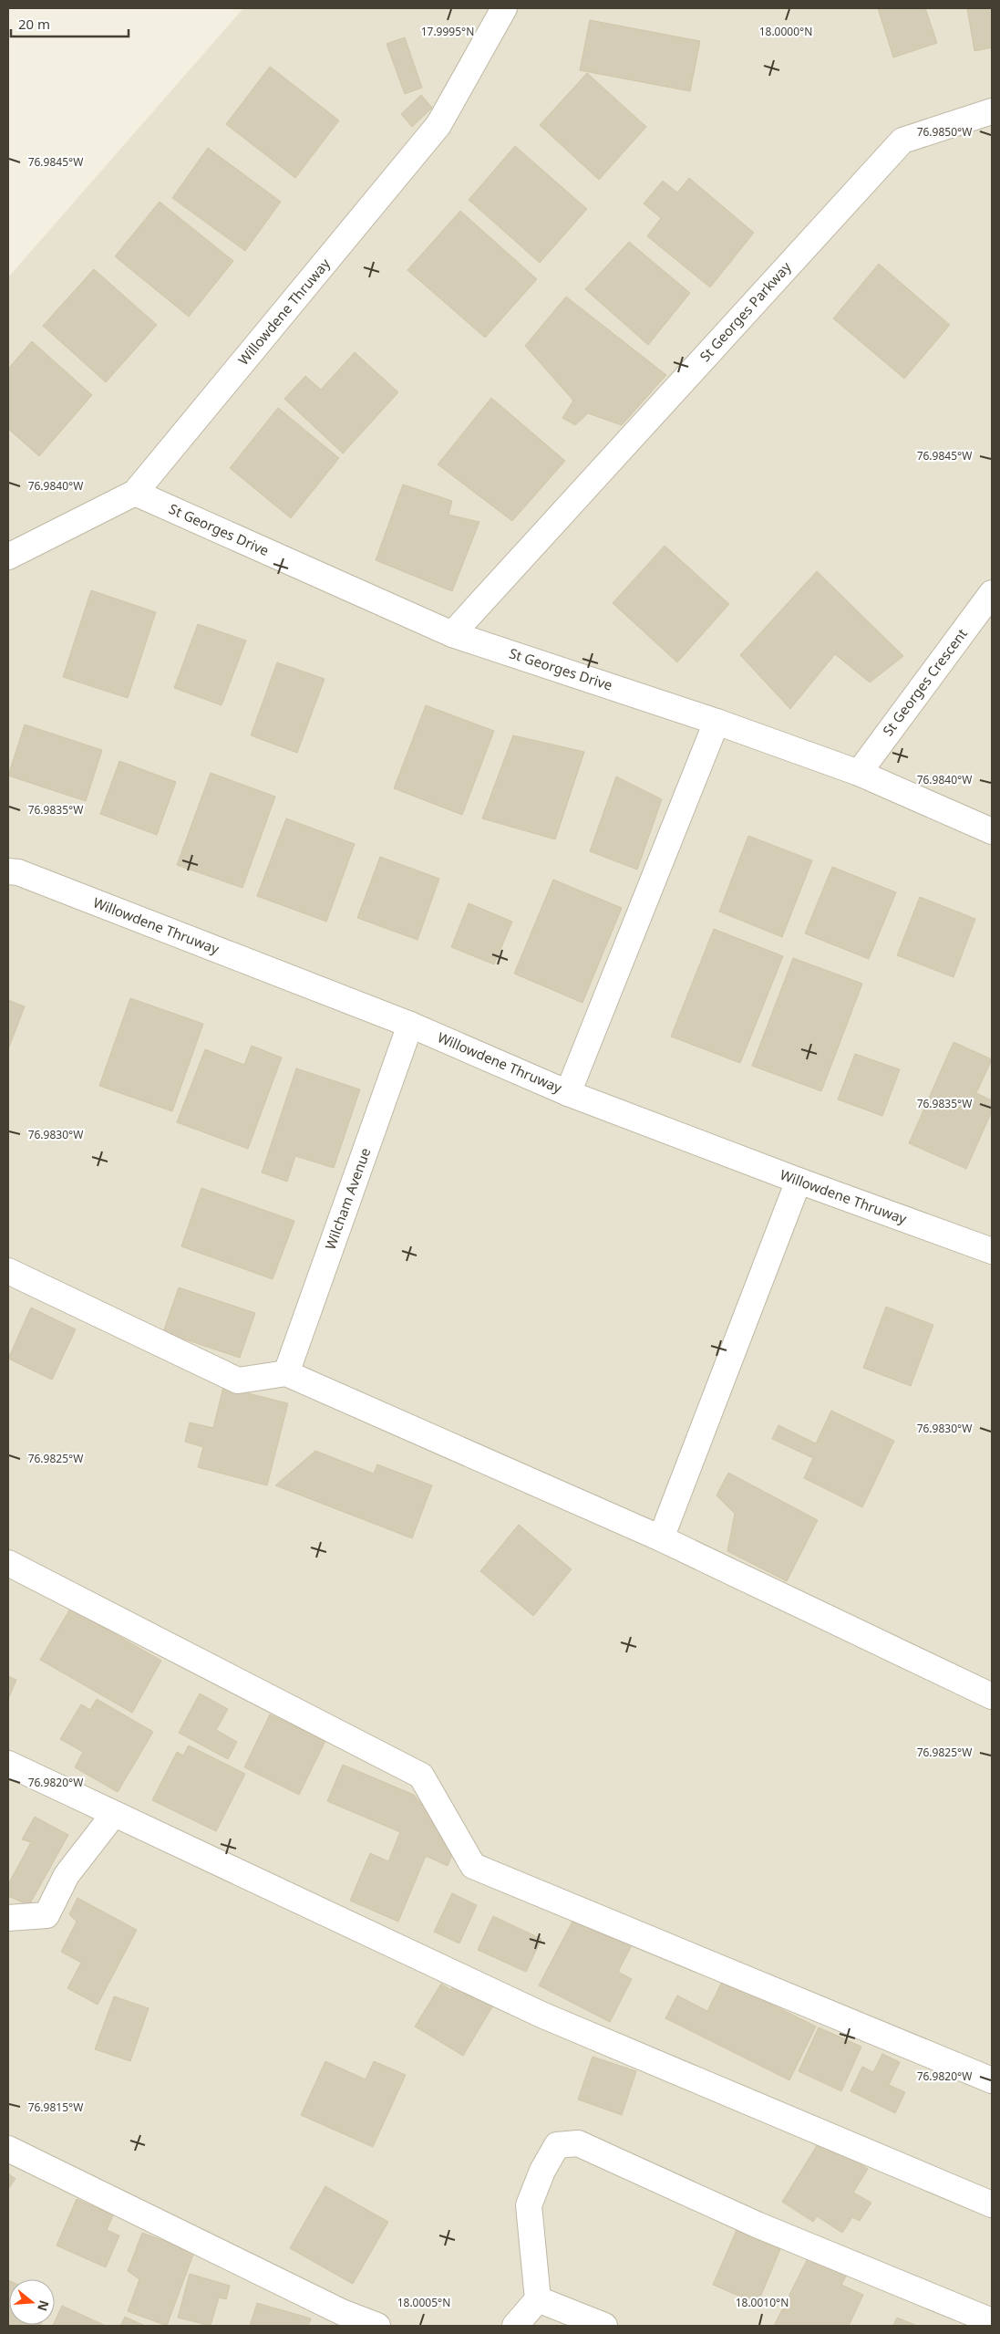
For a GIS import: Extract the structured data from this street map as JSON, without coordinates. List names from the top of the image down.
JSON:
{
  "streets": {
    "street": [
      "Willowdene Thruway",
      "St Georges Parkway",
      "St Georges Drive",
      "St Georges Crescent",
      "Wilcham Avenue"
    ]
  },
  "crossings": [
    ["Willowdene Thruway", "St Georges Drive"],
    ["Willowdene Thruway", "Wilcham Avenue"],
    ["St Georges Parkway", "St Georges Drive"],
    ["St Georges Drive", "St Georges Crescent"]
  ],
  "scale_bar": "20 m",
  "north": "right",
  "coordinates": [
    "17.9995°N",
    "18.0000°N",
    "76.9850°W",
    "76.9845°W",
    "76.9840°W",
    "76.9835°W",
    "76.9830°W",
    "76.9825°W",
    "76.9820°W",
    "76.9815°W",
    "18.0005°N",
    "18.0010°N"
  ]
}
